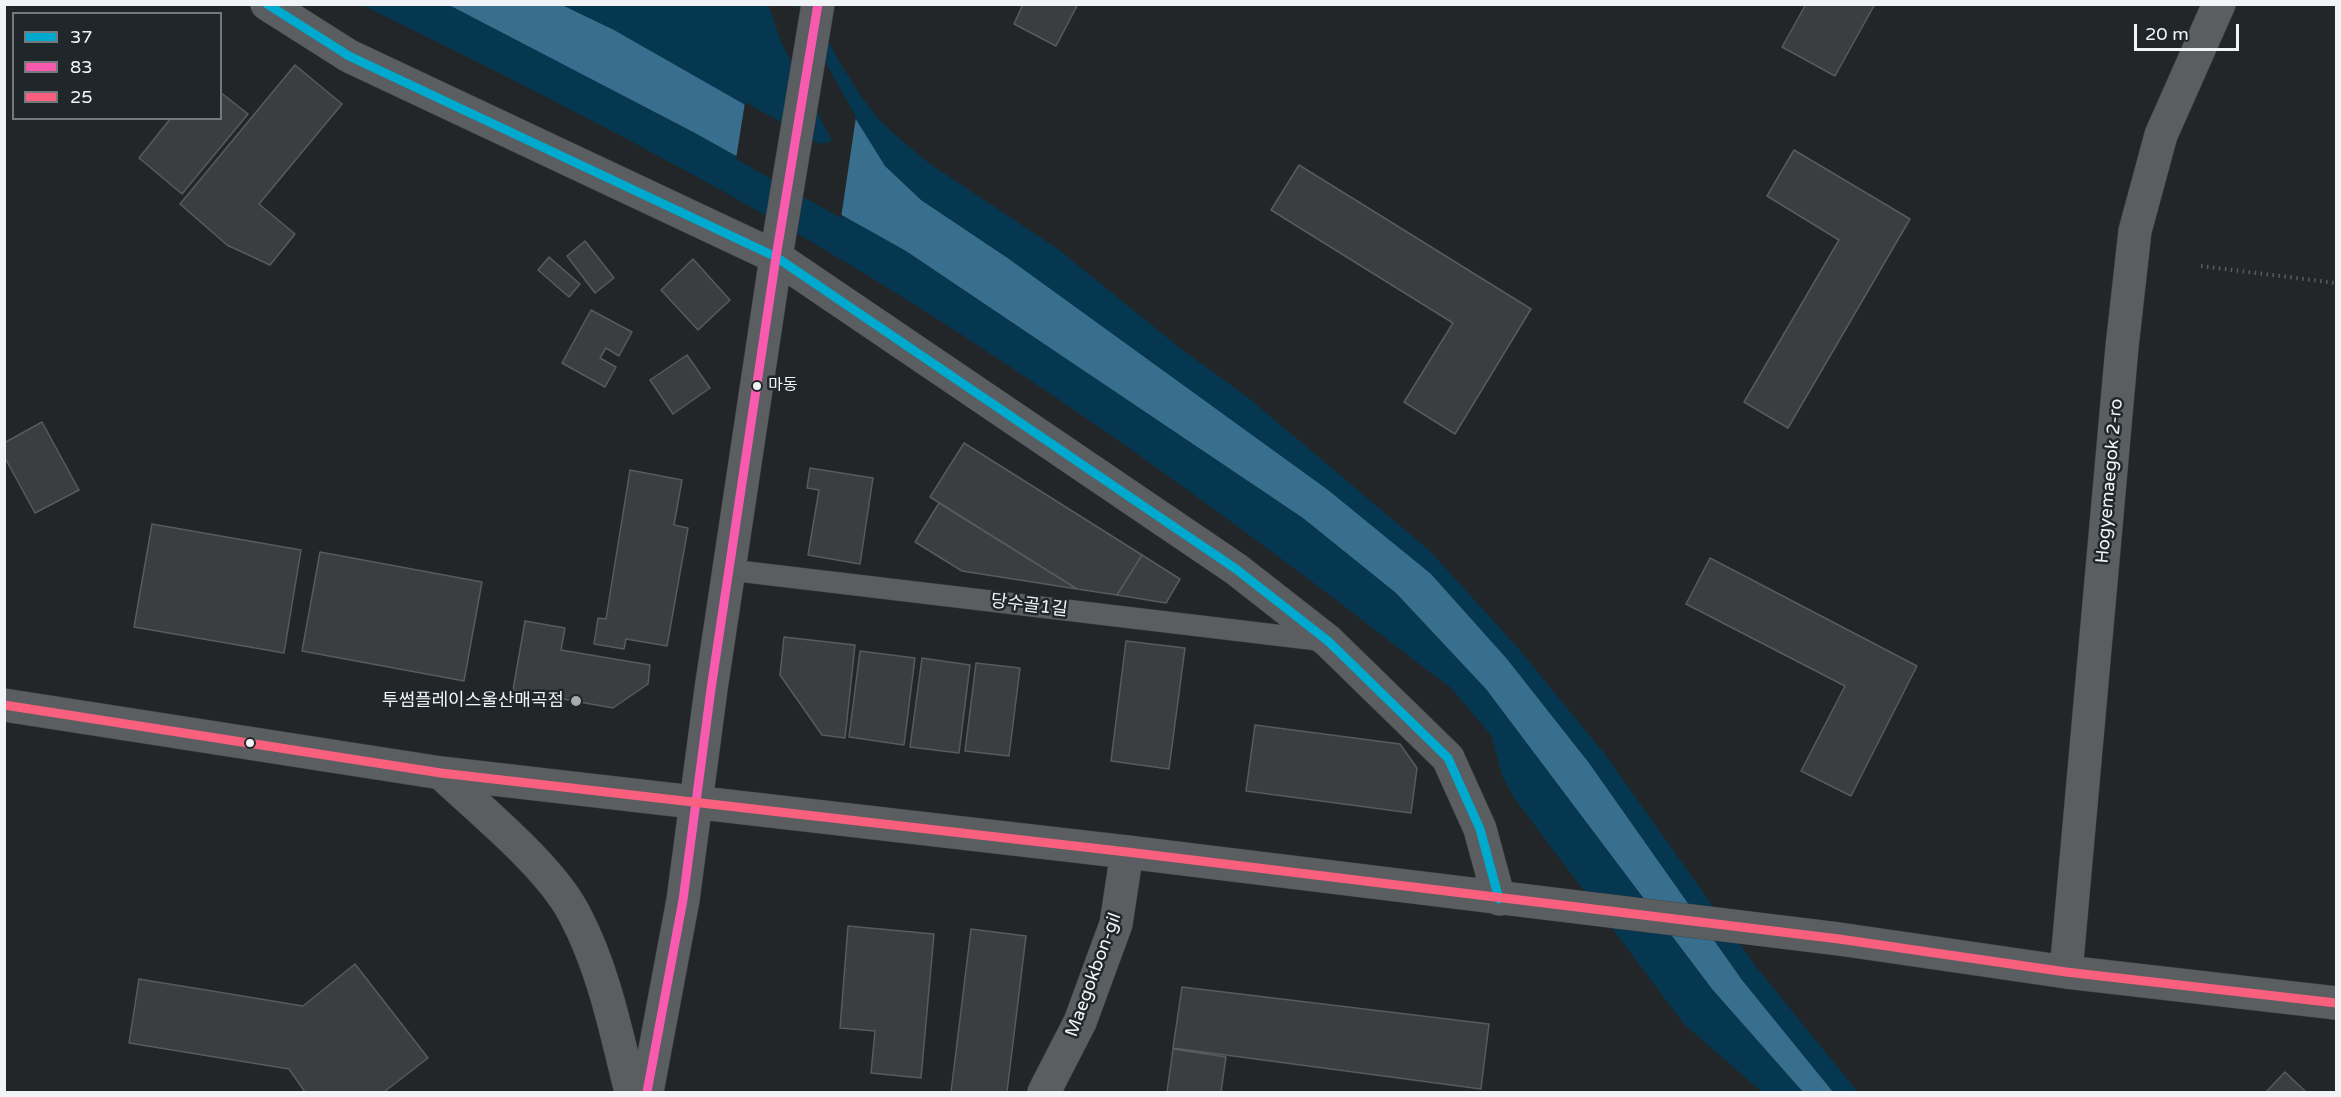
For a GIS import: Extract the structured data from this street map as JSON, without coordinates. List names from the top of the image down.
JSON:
{
  "streets": {
    "street": ["Hogyemaegok 2-ro", "Maegokbon-gil"],
    "lane": ["당수골1길"]
  },
  "places": ["마동", "투썸플레이스울산매곡점"],
  "lines": ["transit line 37", "transit line 83", "transit line 25"],
  "legend": ["37", "83", "25"],
  "scale_bar": "20 m"
}
